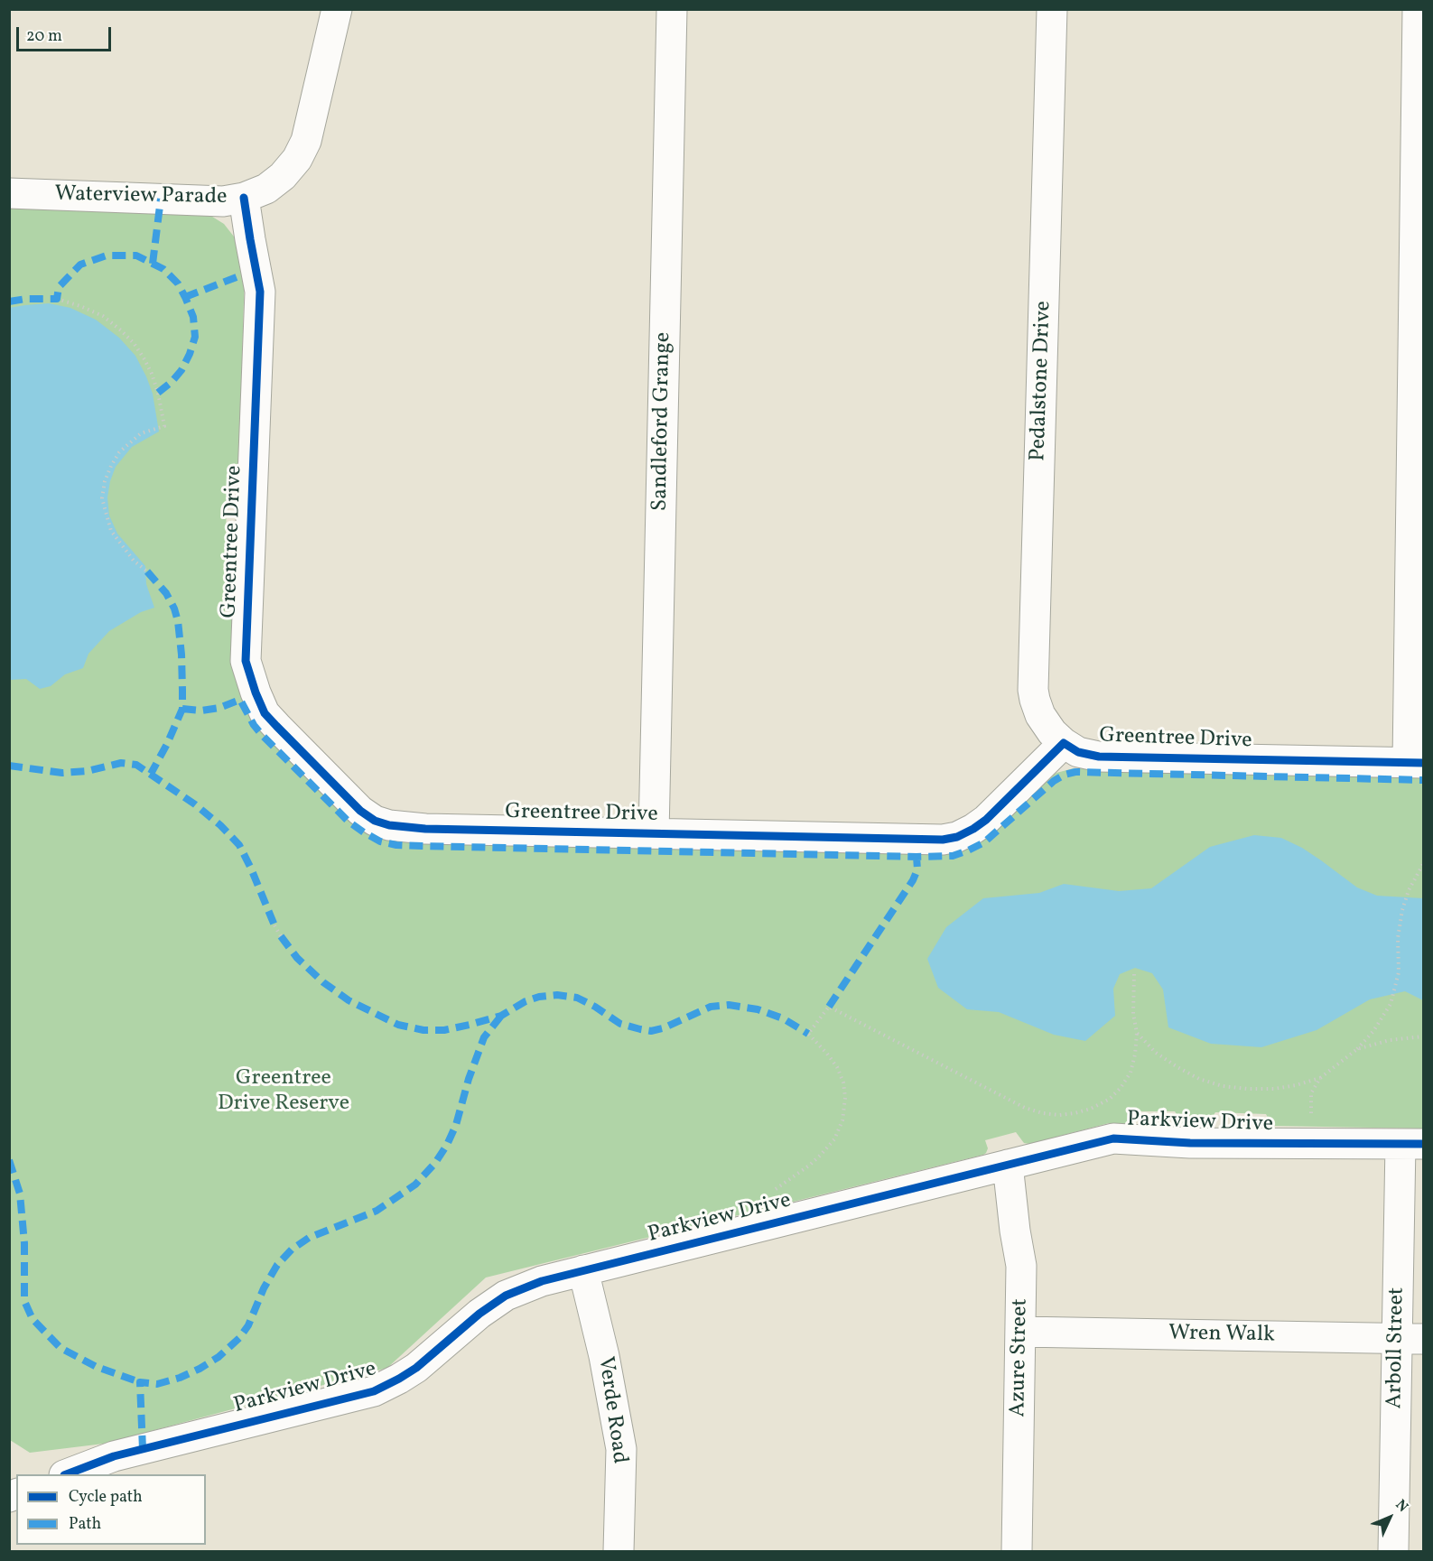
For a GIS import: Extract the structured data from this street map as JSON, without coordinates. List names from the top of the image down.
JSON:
{
  "streets": {
    "street": [
      "Waterview Parade",
      "Pedalstone Drive",
      "Sandleford Grange",
      "Greentree Drive",
      "Parkview Drive",
      "Wren Walk",
      "Arboll Street",
      "Azure Street",
      "Verde Road"
    ]
  },
  "crossings": [
    ["Waterview Parade", "Greentree Drive"],
    ["Pedalstone Drive", "Greentree Drive"],
    ["Sandleford Grange", "Greentree Drive"],
    ["Parkview Drive", "Arboll Street"],
    ["Parkview Drive", "Azure Street"],
    ["Parkview Drive", "Verde Road"],
    ["Wren Walk", "Arboll Street"],
    ["Wren Walk", "Azure Street"]
  ],
  "parks": ["Greentree Drive Reserve"],
  "legend": ["Cycle path", "Path"],
  "scale_bar": "20 m",
  "north": "top right"
}
